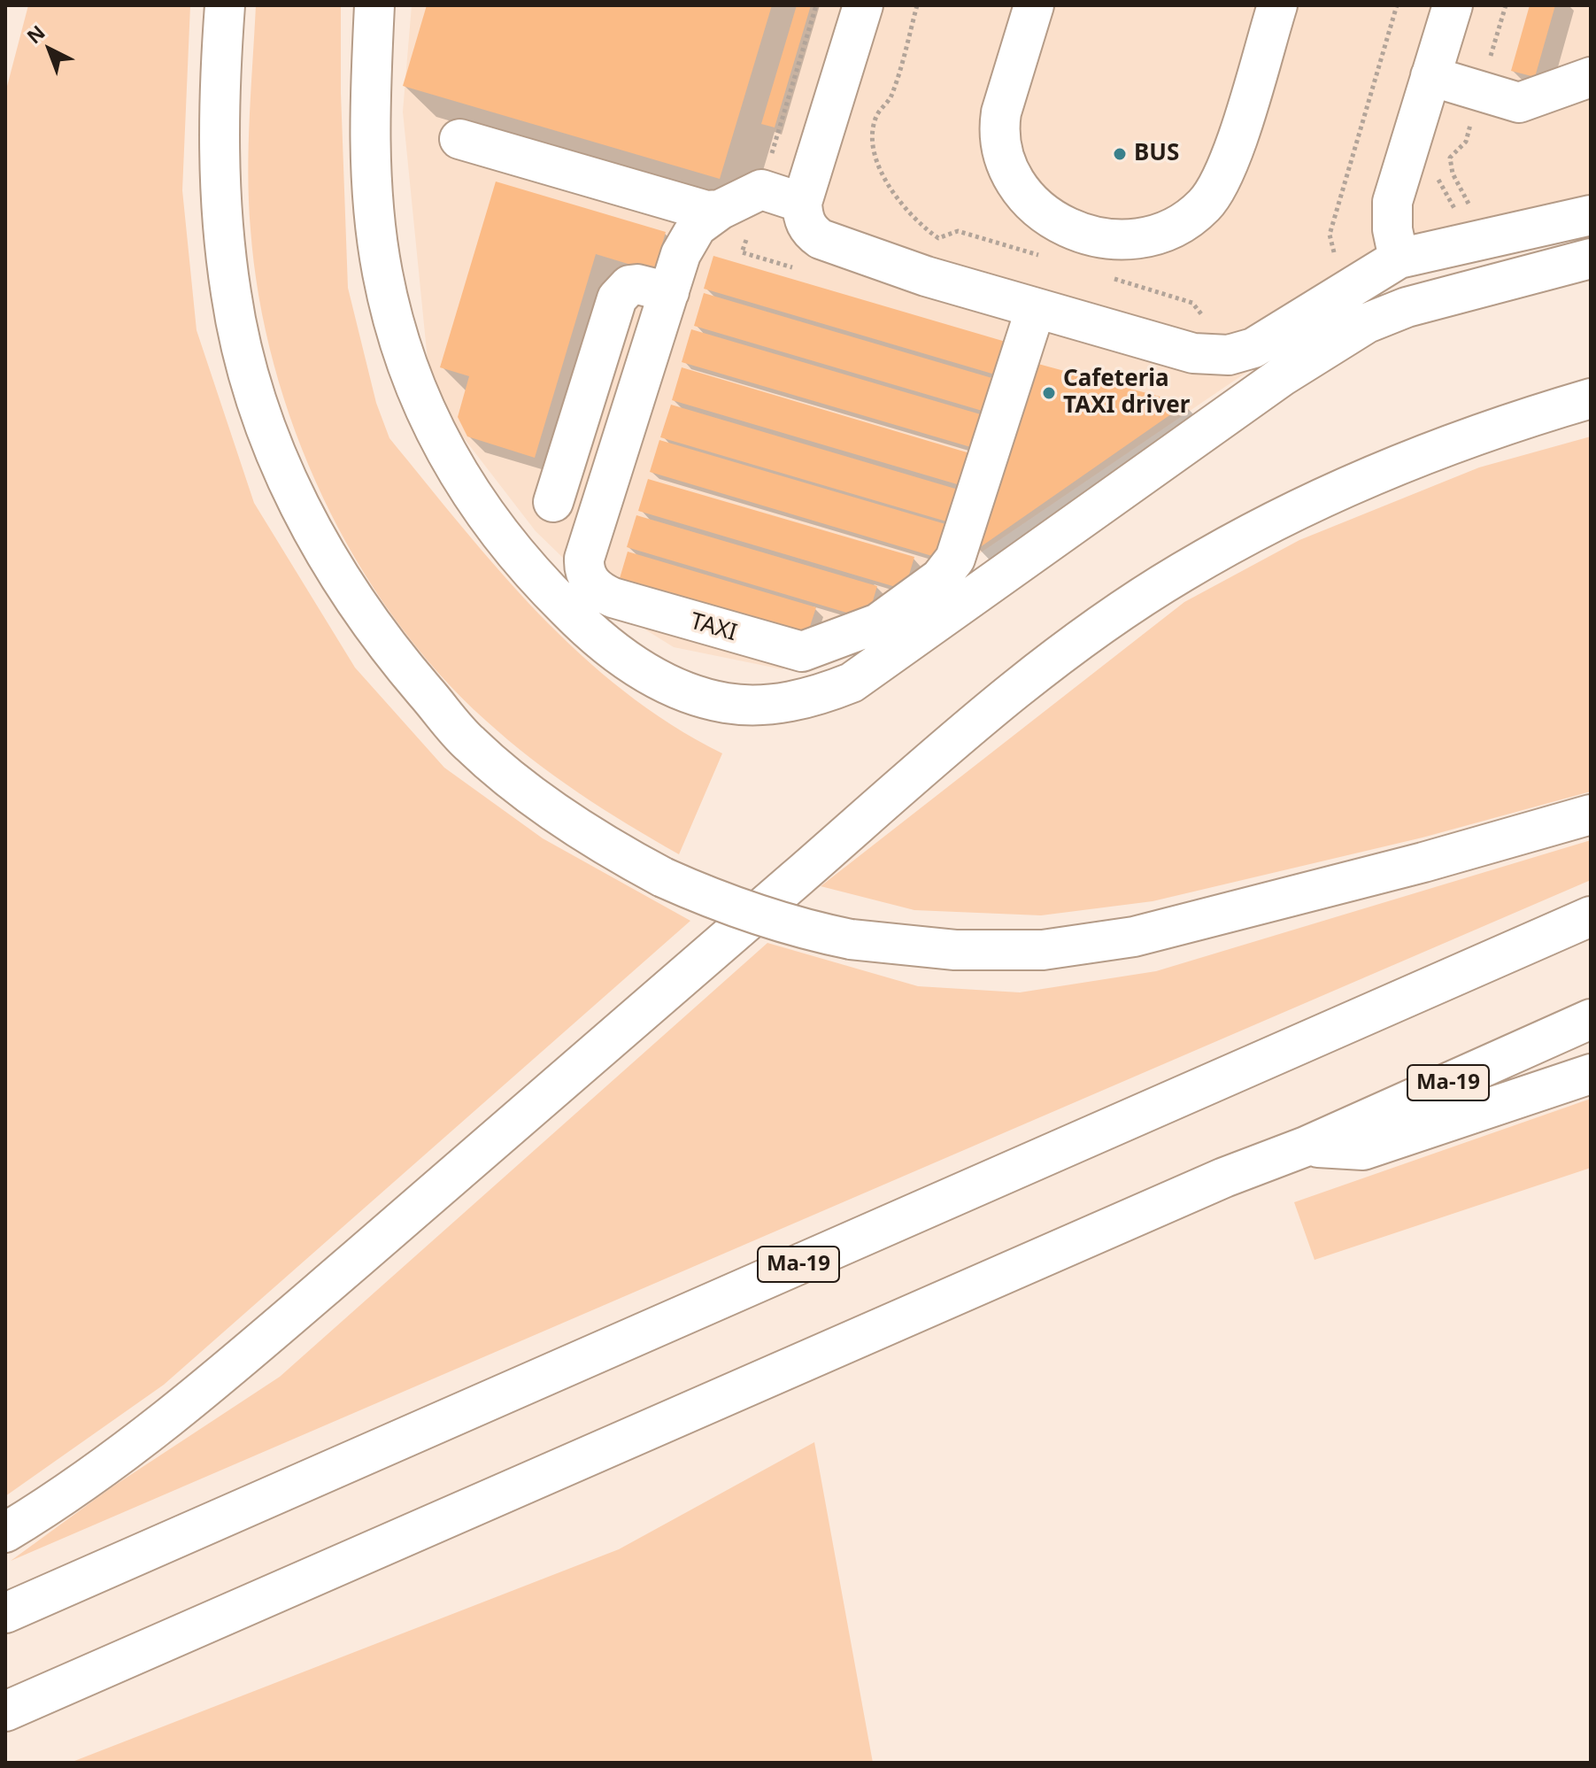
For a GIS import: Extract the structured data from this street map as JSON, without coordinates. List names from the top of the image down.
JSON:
{
  "streets": {
    "main road": ["TAXI", "Ma-19"]
  },
  "places": ["BUS", "Cafeteria TAXI driver"],
  "north": "top left"
}
